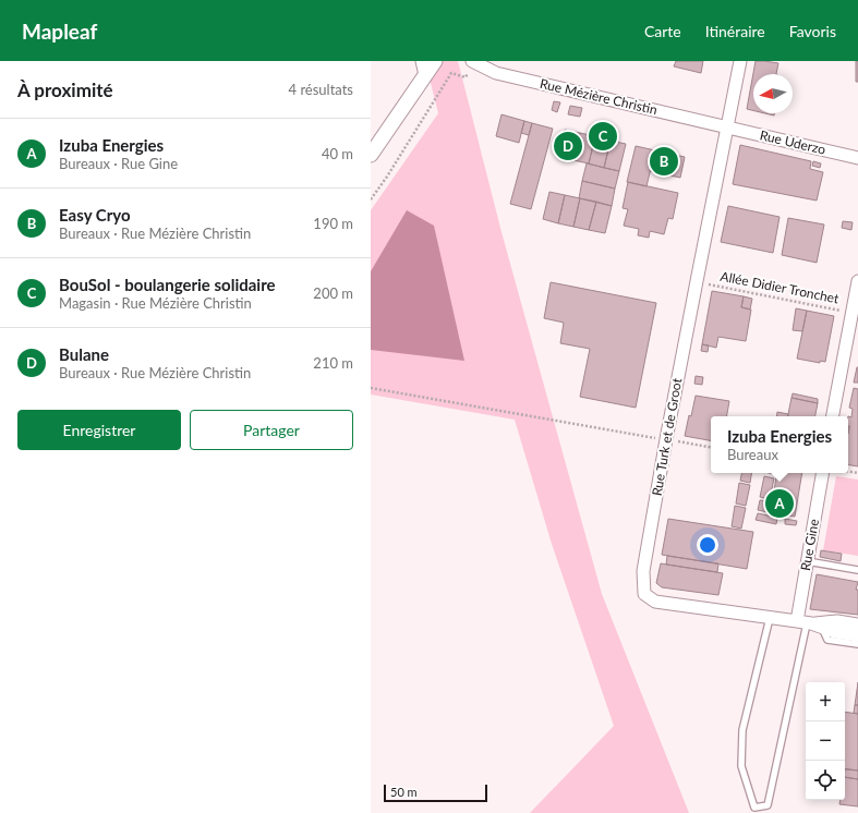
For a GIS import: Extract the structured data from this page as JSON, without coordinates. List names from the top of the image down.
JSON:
{
  "streets": {
    "street": [
      "Rue Mézière Christin",
      "Rue Uderzo",
      "Rue Turk et de Groot",
      "Rue Gine"
    ],
    "path": ["Allée Didier Tronchet"]
  },
  "crossings": [
    ["Rue Mézière Christin", "Rue Uderzo"],
    ["Rue Mézière Christin", "Rue Turk et de Groot"],
    ["Rue Uderzo", "Rue Turk et de Groot"],
    ["Allée Didier Tronchet", "Rue Turk et de Groot"],
    ["Rue Turk et de Groot", "Rue Gine"]
  ],
  "scale_bar": "50 m",
  "north": "left",
  "page": {
    "header": "Mapleaf",
    "nav": ["Carte", "Itinéraire", "Favoris"],
    "heading": ["À proximité", "4 résultats"],
    "list": [
      {
        "mark": "A",
        "name": "Izuba Energies",
        "note": "Bureaux · Rue Gine",
        "value": "40 m"
      },
      {
        "mark": "B",
        "name": "Easy Cryo",
        "note": "Bureaux · Rue Mézière Christin",
        "value": "190 m"
      },
      {
        "mark": "C",
        "name": "BouSol - boulangerie solidaire",
        "note": "Magasin · Rue Mézière Christin",
        "value": "200 m"
      },
      {
        "mark": "D",
        "name": "Bulane",
        "note": "Bureaux · Rue Mézière Christin",
        "value": "210 m"
      }
    ],
    "pins": [
      "C",
      "D",
      "B",
      "A"
    ],
    "buttons": ["Enregistrer", "Partager"],
    "popup": ["Izuba Energies", "Bureaux"],
    "map_buttons": ["+", "−"],
    "scale": "50 m"
  }
}
